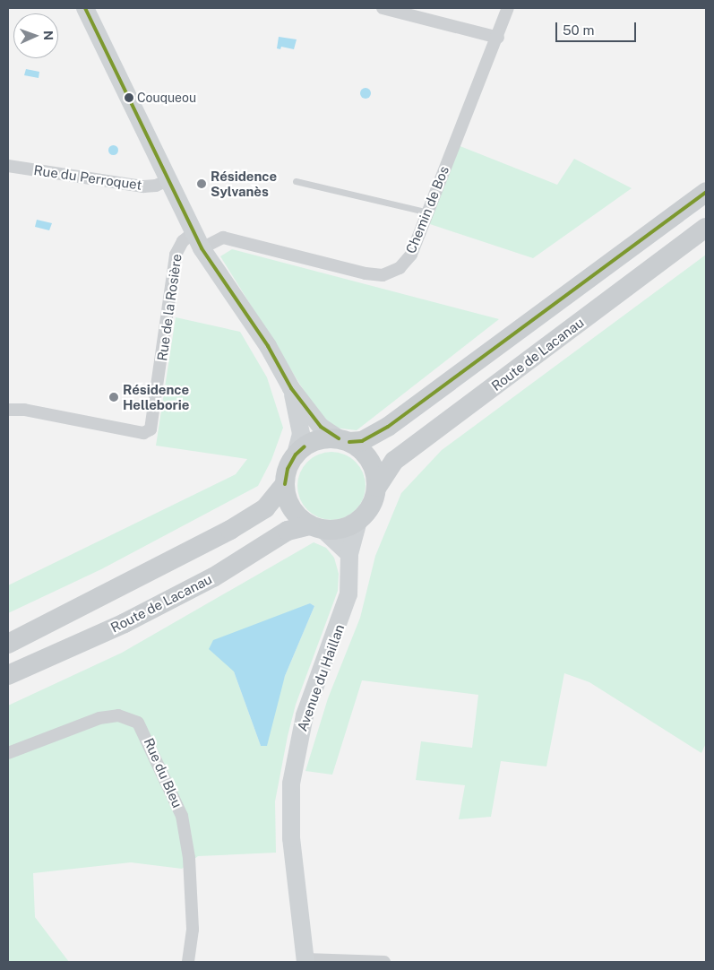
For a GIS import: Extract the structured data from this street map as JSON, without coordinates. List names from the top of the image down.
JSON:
{
  "streets": {
    "main road": ["Route de Lacanau"],
    "street": [
      "Rue du Perroquet",
      "Chemin de Bos",
      "Rue de la Rosière",
      "Avenue du Haillan",
      "Rue du Bleu"
    ]
  },
  "crossings": [
    ["Chemin de Bos", "Rue de la Rosière"],
    ["Route de Lacanau", "Avenue du Haillan"]
  ],
  "places": ["Couqueou", "Résidence Sylvanès", "Résidence Helleborie"],
  "scale_bar": "50 m",
  "north": "right"
}
